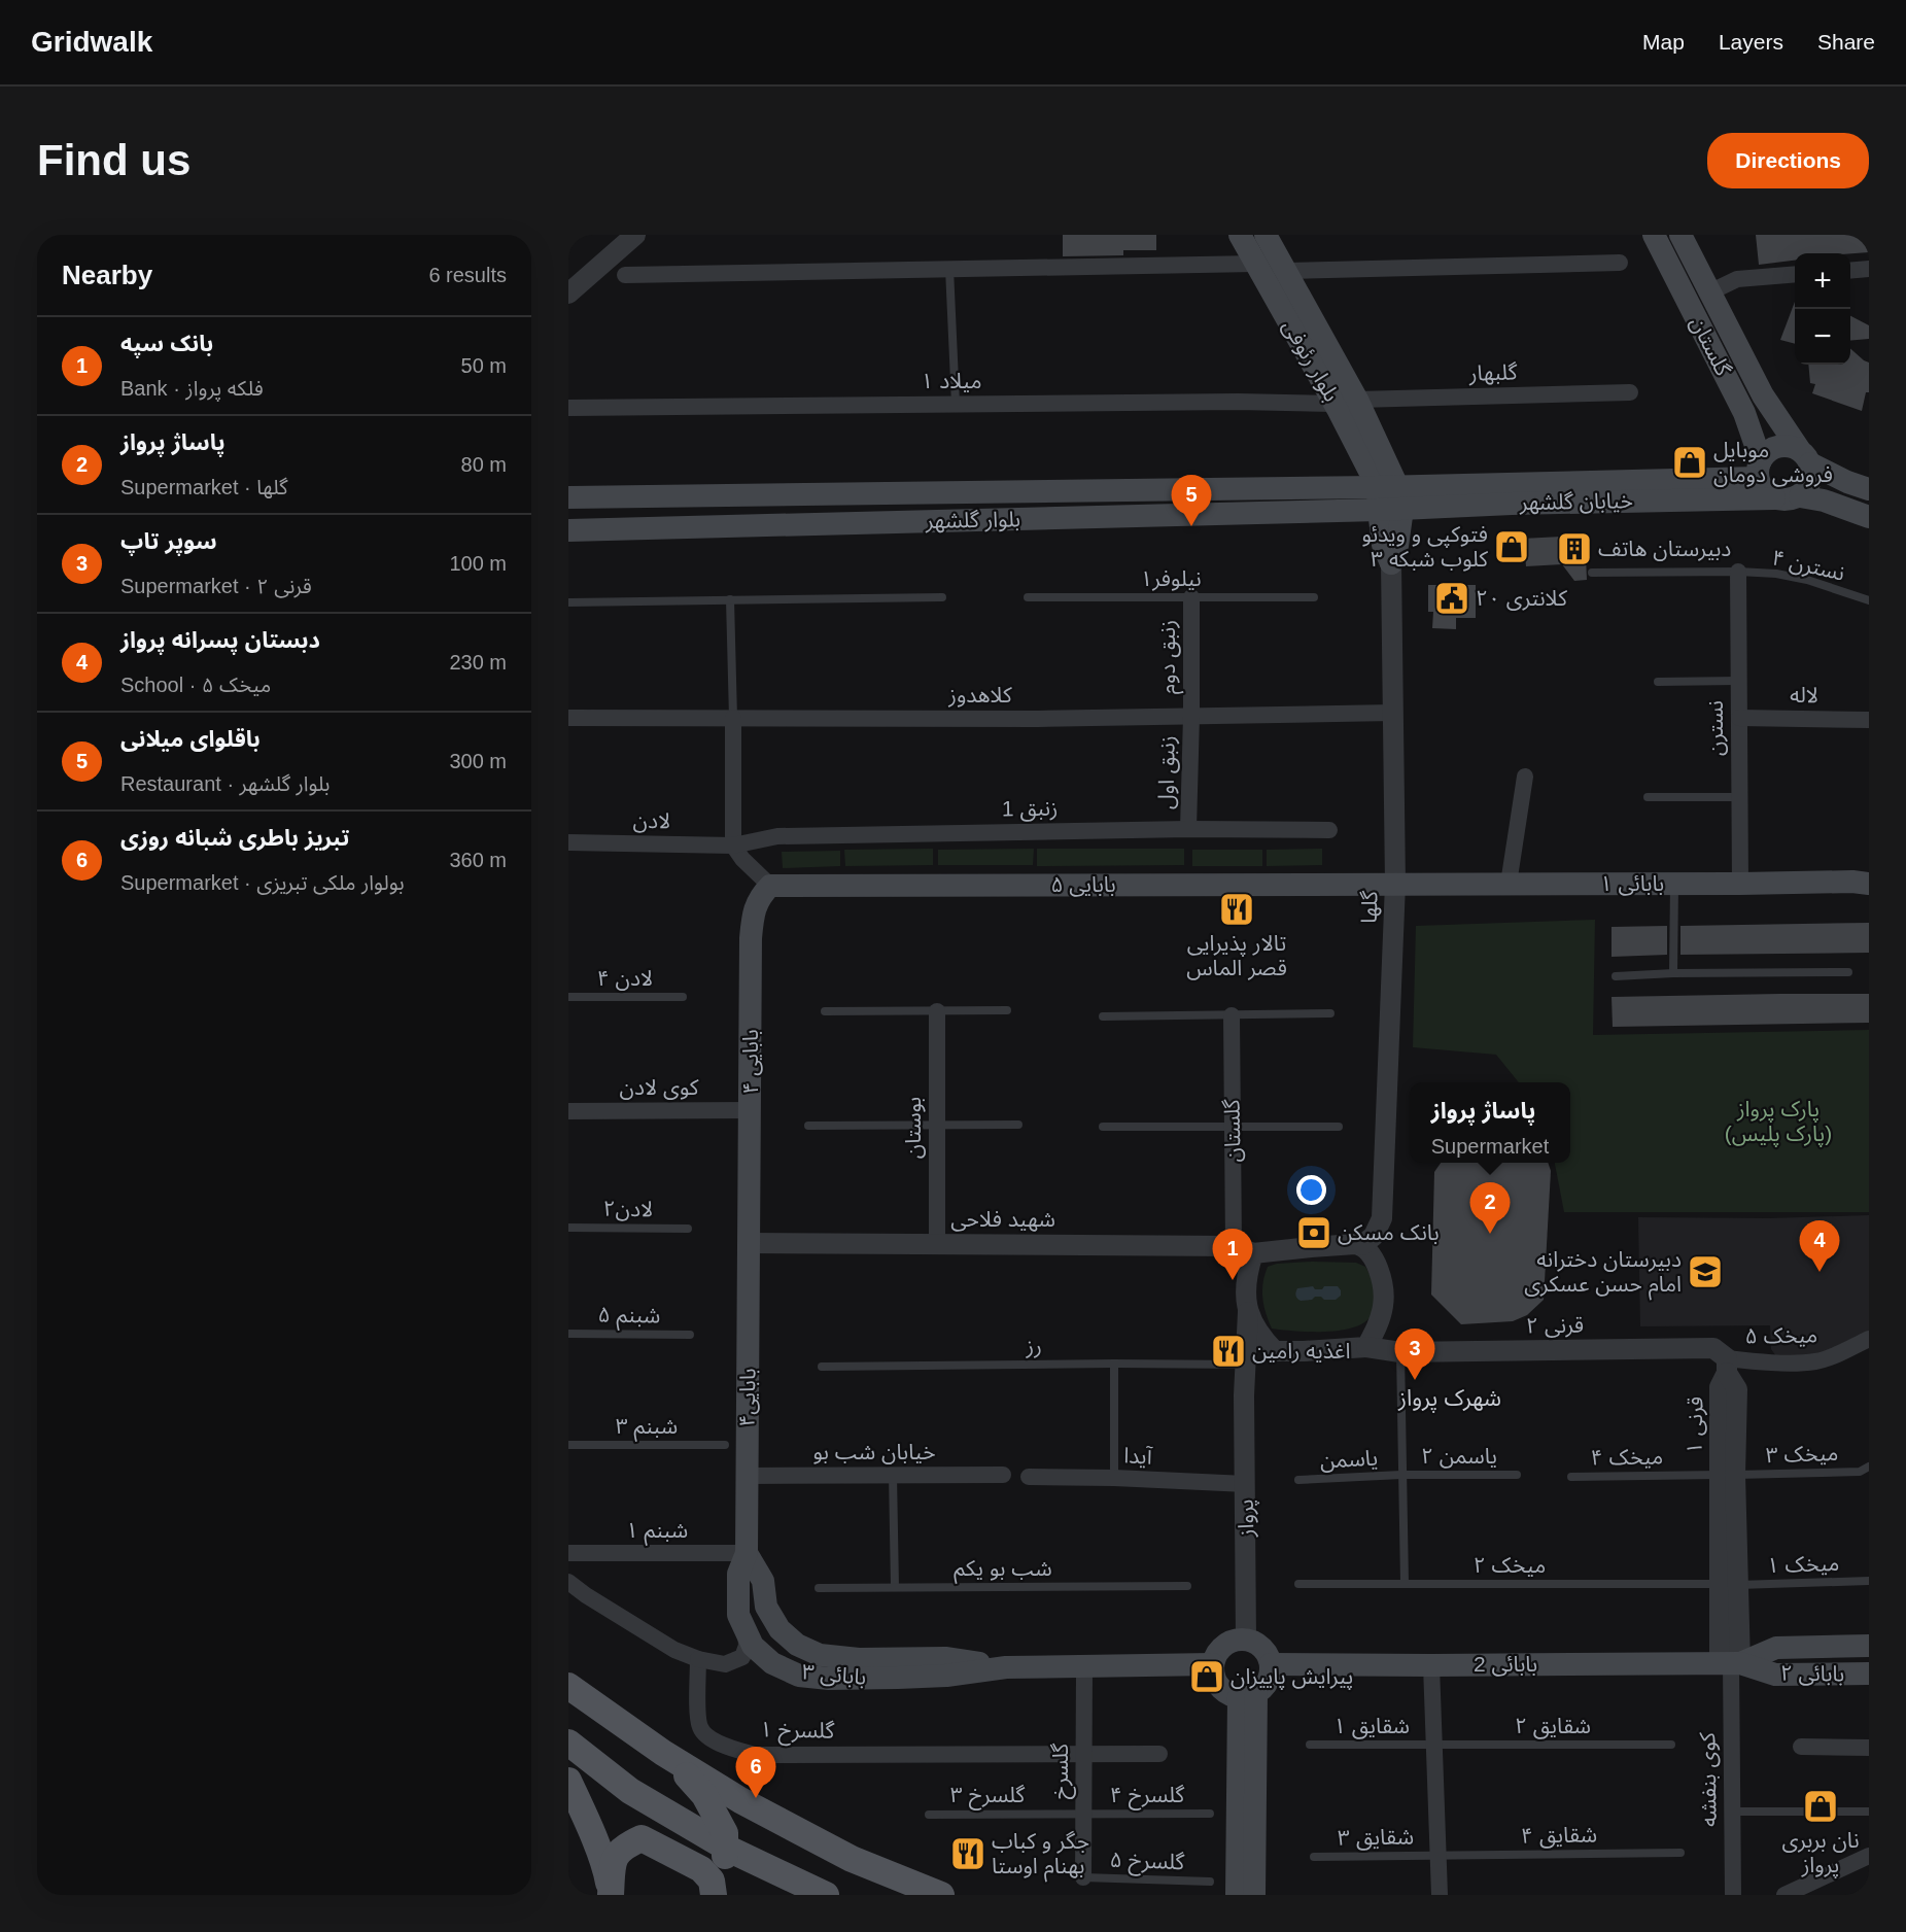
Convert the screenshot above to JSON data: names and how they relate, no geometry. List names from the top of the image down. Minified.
{"streets":{"main road":["گلستان","بلوار رئوفی","خیابان گلشهر","بلوار گلشهر","بابائی ۱","۵ بابایی","بابایی ۴","بابایی۴","بابائی 2","بابائی ۲","بابائی ۳"],"street":["گلبهار","میلاد ۱","زنبق دوم","کلاهدوز","لاله","نسترن","زنبق اول","زنبق 1","لادن","گلها","کوی لادن","بوستان","شهید فلاحی","قرنی ۲","میخک ۵","قرنی ۱","خیابان شب بو","آیدا","پرواز","شبنم ۱","گلسرخ ۱","گلسرخ","کوی بنفشه"],"lane":["نسترن ۴","نیلوفر۱","لادن ۴","لادن۲","شبنم ۵","رز","شبنم ۳","میخک ۳","یاسمن ۲","میخک ۴","یاسمن","میخک ۱","میخک ۲","شب بو یکم","شقایق ۱","شقایق ۲","گلسرخ ۳","گلسرخ ۴","شقایق ۴","شقایق ۳","گلسرخ ۵"]},"crossings":[["گلستان","خیابان گلشهر"],["گلستان","شهید فلاحی"],["بلوار رئوفی","گلبهار"],["بلوار رئوفی","میلاد ۱"],["بلوار رئوفی","خیابان گلشهر"],["بلوار رئوفی","بلوار گلشهر"],["گلبهار","میلاد ۱"],["خیابان گلشهر","بلوار گلشهر"],["نسترن ۴","نسترن"],["نیلوفر۱","زنبق دوم"],["زنبق دوم","کلاهدوز"],["زنبق دوم","زنبق اول"],["کلاهدوز","زنبق اول"],["کلاهدوز","گلها"],["لاله","نسترن"],["نسترن","بابائی ۱"],["زنبق اول","زنبق 1"],["زنبق 1","لادن"],["بابائی ۱","۵ بابایی"],["بابائی ۱","گلها"],["۵ بابایی","گلها"],["۵ بابایی","بابایی ۴"],["گلها","شهید فلاحی"],["گلها","قرنی ۲"],["گلها","پرواز"],["بابایی ۴","کوی لادن"],["بابایی ۴","شهید فلاحی"],["بابایی ۴","بابایی۴"],["بوستان","شهید فلاحی"],["شهید فلاحی","قرنی ۲"],["شهید فلاحی","بابایی۴"],["شهید فلاحی","پرواز"],["قرنی ۲","میخک ۵"],["قرنی ۲","قرنی ۱"],["قرنی ۲","پرواز"],["میخک ۵","قرنی ۱"],["رز","پرواز"],["بابایی۴","خیابان شب بو"],["بابایی۴","شبنم ۱"],["بابایی۴","بابائی ۳"],["قرنی ۱","میخک ۳"],["قرنی ۱","میخک ۴"],["قرنی ۱","میخک ۱"],["قرنی ۱","میخک ۲"],["قرنی ۱","بابائی 2"],["قرنی ۱","بابائی ۲"],["قرنی ۱","کوی بنفشه"],["میخک ۳","میخک ۴"],["آیدا","پرواز"],["یاسمن ۲","یاسمن"],["پرواز","بابائی 2"],["پرواز","بابائی ۳"],["شبنم ۱","بابائی ۳"],["میخک ۱","میخک ۲"],["بابائی 2","بابائی ۲"],["بابائی 2","بابائی ۳"],["بابائی 2","کوی بنفشه"],["بابائی ۲","کوی بنفشه"],["بابائی ۳","گلسرخ"],["شقایق ۱","شقایق ۲"],["گلسرخ ۱","گلسرخ"],["گلسرخ","گلسرخ ۳"],["گلسرخ","گلسرخ ۴"],["گلسرخ","گلسرخ ۵"],["گلسرخ ۳","گلسرخ ۴"],["شقایق ۴","شقایق ۳"]],"districts":["شهرک پرواز"],"parks":["پارک پرواز (پارک پلیس)"],"places":{"shop":["موبایل فروشی دومان","فتوکپی و ویدئو کلوب شبکه ۳","پیرایش پاییزان","نان بربری پرواز"],"building":["دبیرستان هاتف"],"public building":["کلانتری ۲۰"],"restaurant":["تالار پذیرایی قصر الماس","اغذیه رامین","جگر و کباب بهنام اوستا"],"bank":["بانک مسکن"],"school or university":["دبیرستان دخترانه امام حسن عسکری"]},"page":{"header":"Gridwalk","nav":["Map","Layers","Share"],"buttons":"Directions","title":"Find us","heading":["Nearby","6 results"],"map_buttons":["+","−"],"list":[{"mark":"1","name":"بانک سپه","note":"Bank · فلکه پرواز","value":"50 m"},{"mark":"2","name":"پاساژ پرواز","note":"Supermarket · گلها","value":"80 m"},{"mark":"3","name":"سوپر تاپ","note":"Supermarket · قرنی ۲","value":"100 m"},{"mark":"4","name":"دبستان پسرانه پرواز","note":"School · میخک ۵","value":"230 m"},{"mark":"5","name":"باقلوای میلانی","note":"Restaurant · بلوار گلشهر","value":"300 m"},{"mark":"6","name":"تبریز باطری شبانه روزی","note":"Supermarket · بولوار ملکی تبریزی","value":"360 m"}],"pins":["5","2","4","1","3","6"],"popup":["پاساژ پرواز","Supermarket"]}}
